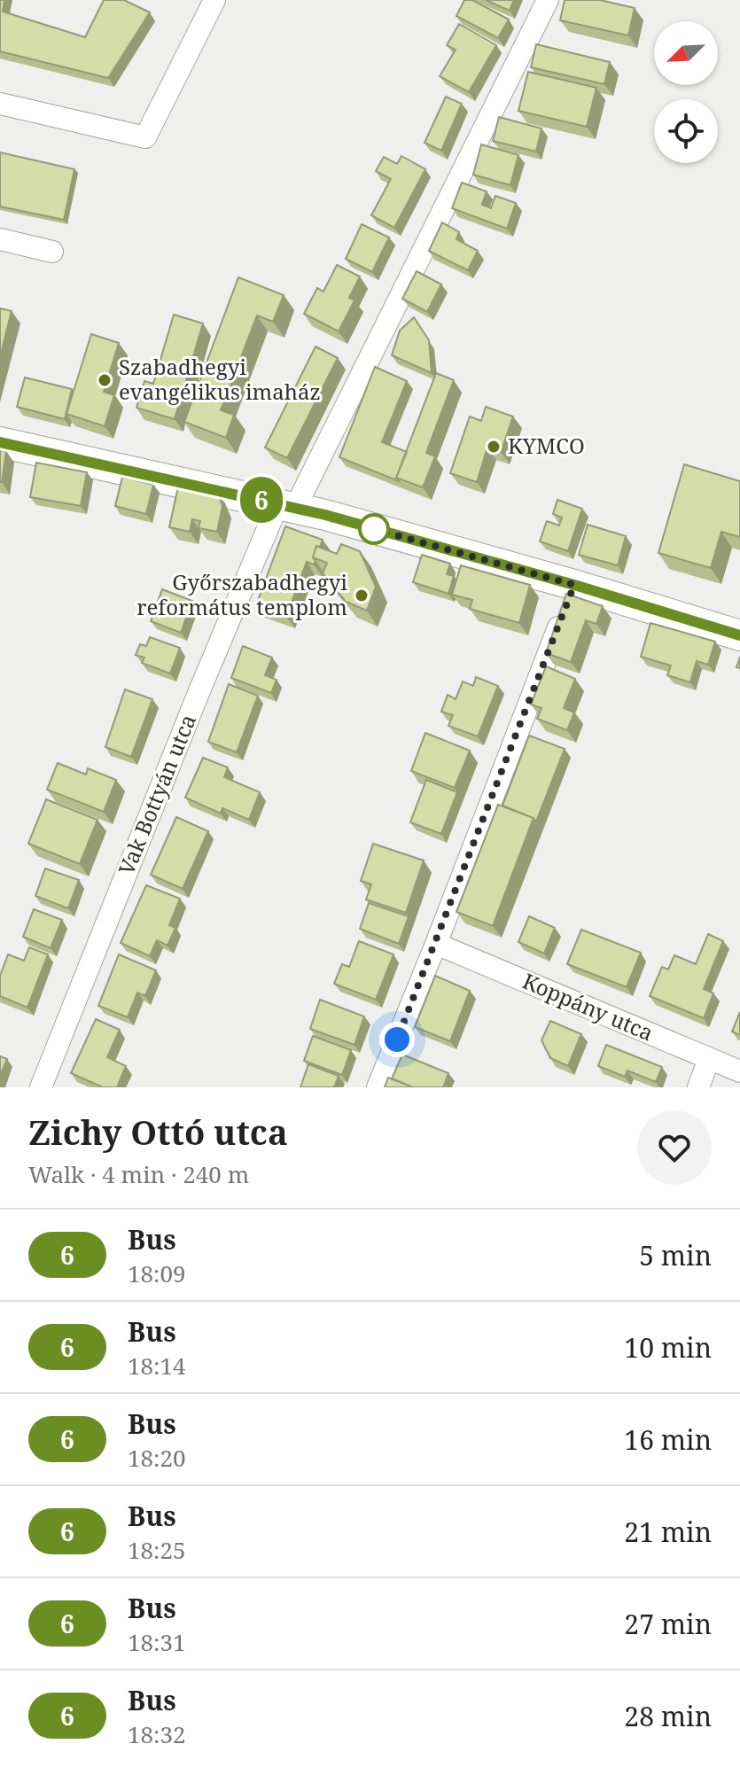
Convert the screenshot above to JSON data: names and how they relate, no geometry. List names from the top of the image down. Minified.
{"streets":{"street":["Vak Bottyán utca","Koppány utca"]},"places":["Szabadhegyi evangélikus imaház","KYMCO","Győrszabadhegyi református templom"],"lines":["bus line 6"],"north":"bottom left","page":{"on_map":"6","heading":["Zichy Ottó utca","Walk · 4 min · 240 m"],"list":[{"mark":"6","name":"Bus","note":"18:09","value":"5 min"},{"mark":"6","name":"Bus","note":"18:14","value":"10 min"},{"mark":"6","name":"Bus","note":"18:20","value":"16 min"},{"mark":"6","name":"Bus","note":"18:25","value":"21 min"},{"mark":"6","name":"Bus","note":"18:31","value":"27 min"},{"mark":"6","name":"Bus","note":"18:32","value":"28 min"}]}}
